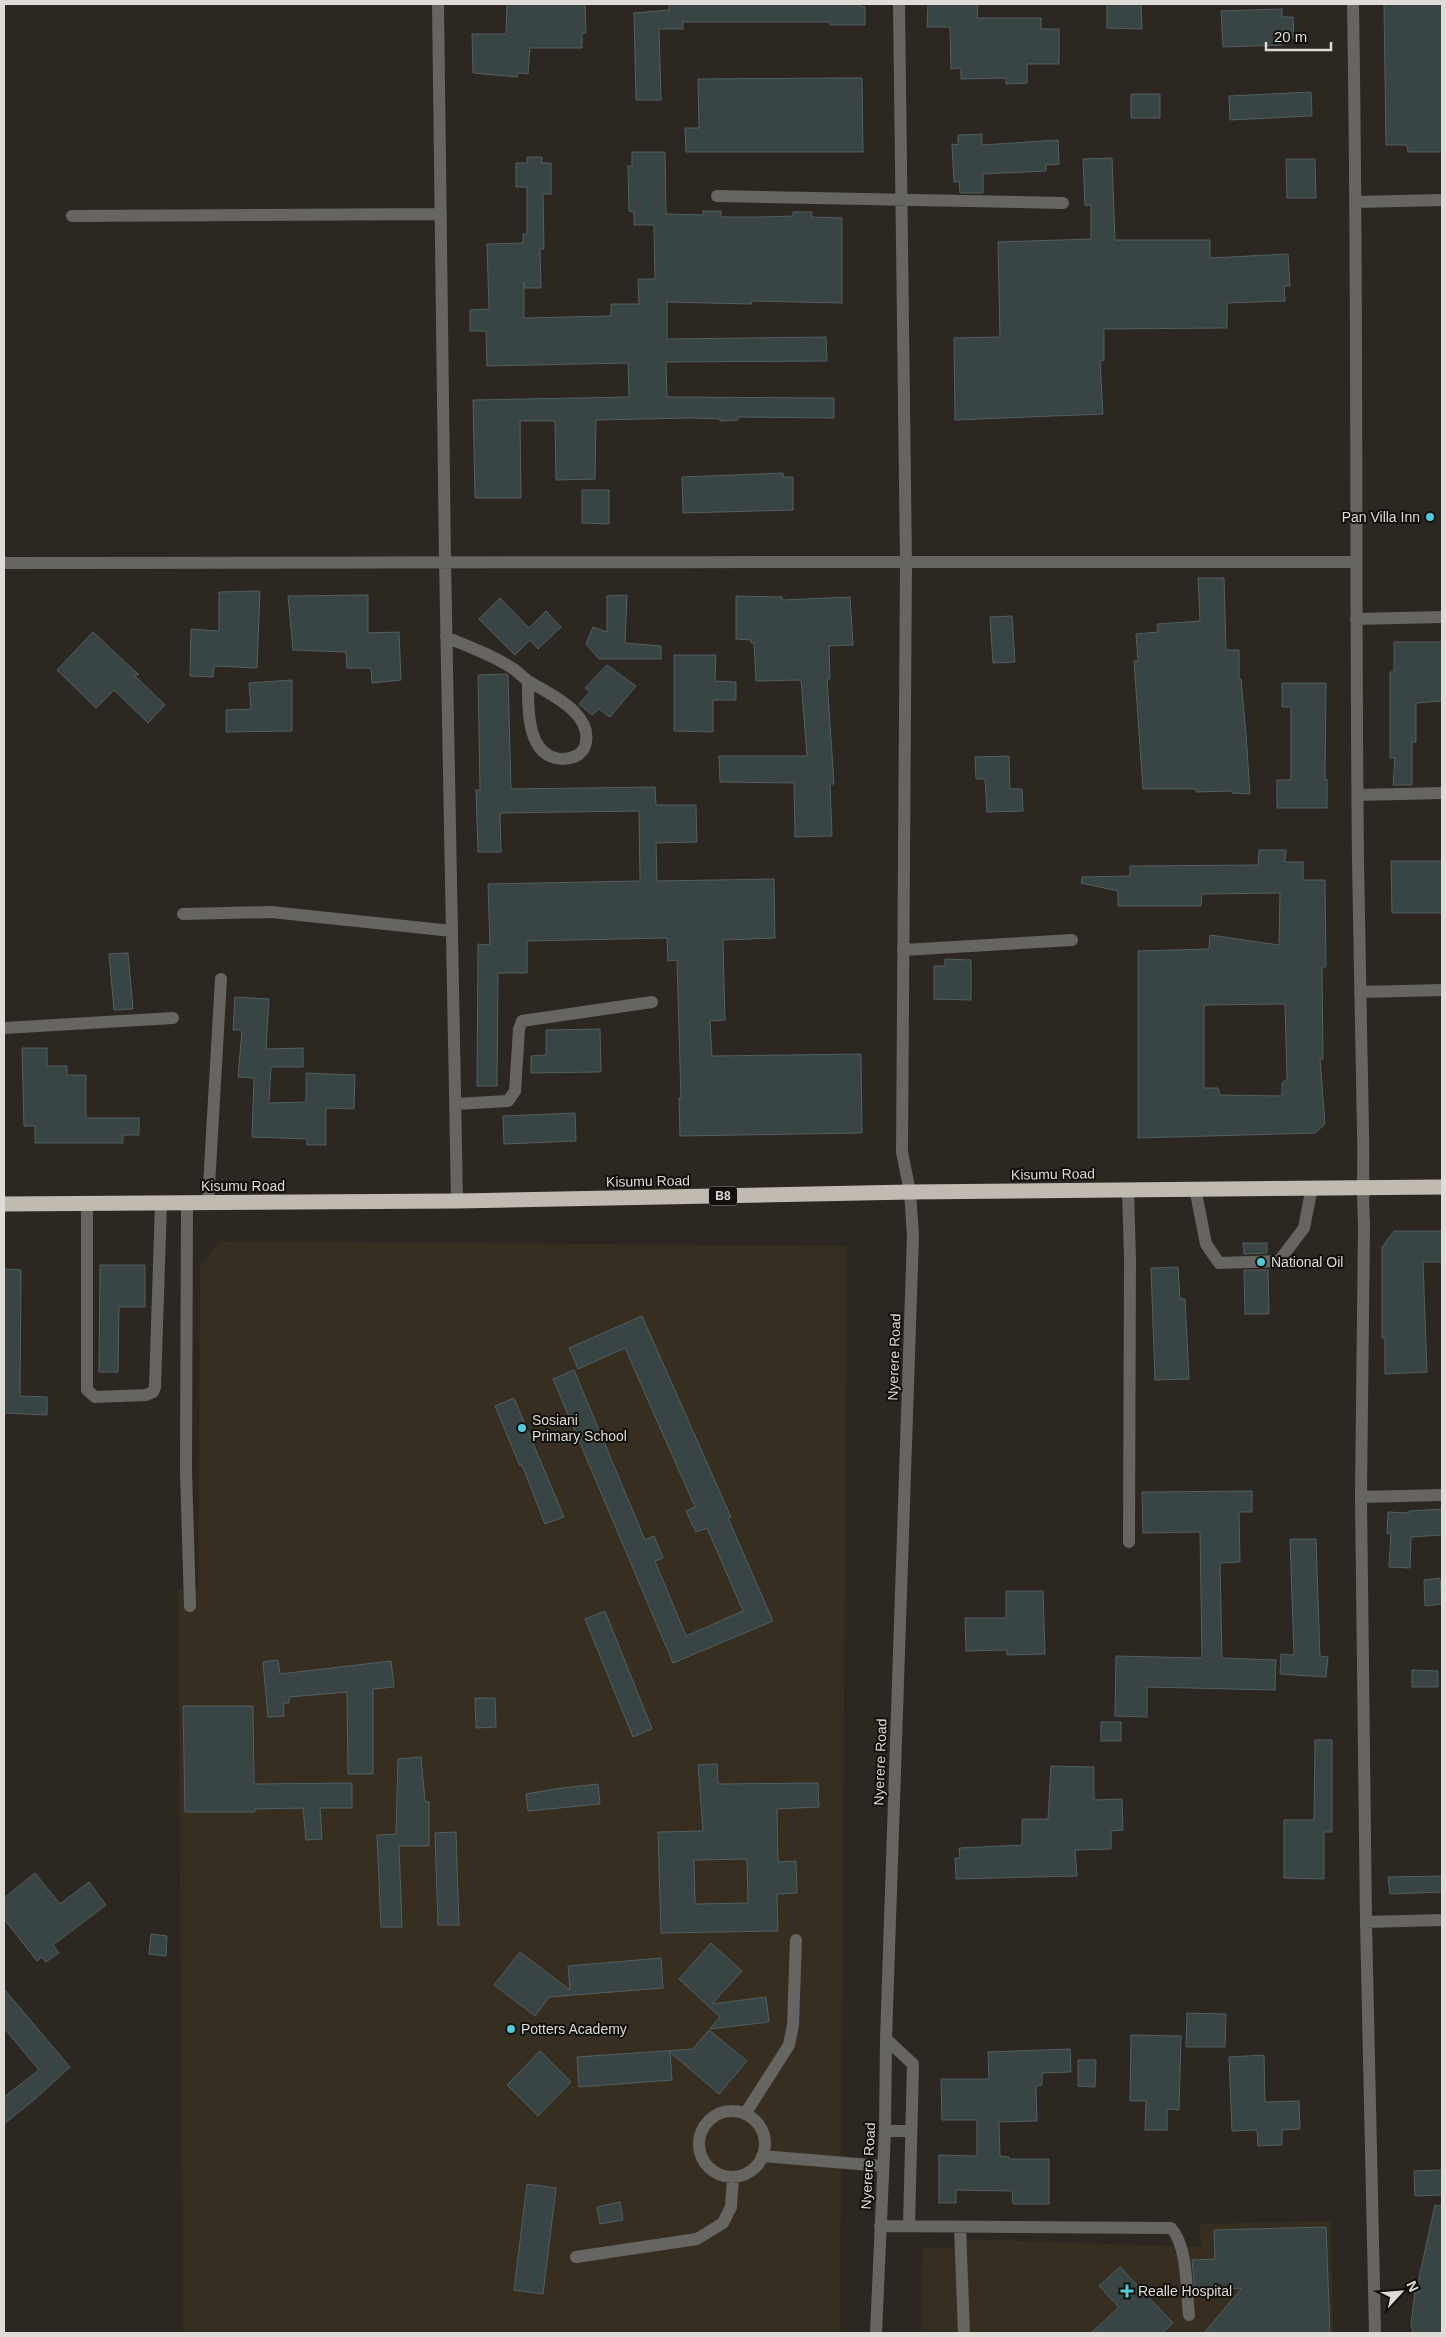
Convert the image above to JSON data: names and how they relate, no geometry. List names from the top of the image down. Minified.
{"streets":{"highway":["Kisumu Road","B8"],"street":["Nyerere Road"]},"crossings":[["Kisumu Road","Nyerere Road"]],"places":{"other":["Pan Villa Inn","National Oil","Sosiani Primary School","Potters Academy"],"health":["Realle Hospital"]},"scale_bar":"20 m","north":"top right"}
